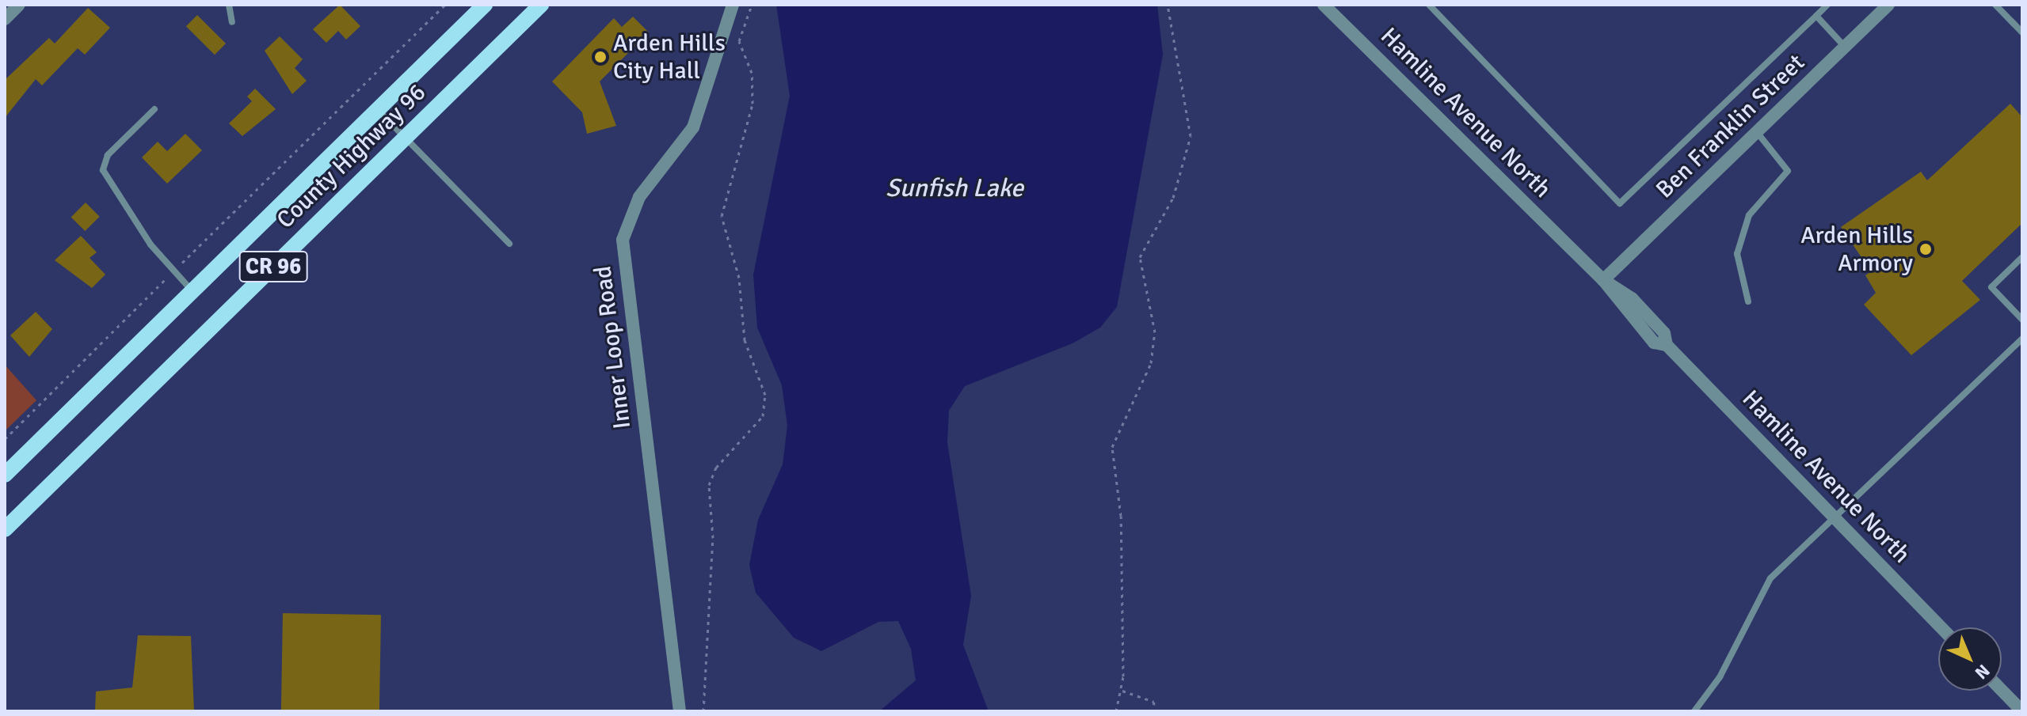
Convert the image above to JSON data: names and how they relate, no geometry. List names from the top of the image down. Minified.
{"streets":{"main road":["County Highway 96","CR 96"],"street":["Hamline Avenue North","Ben Franklin Street","Inner Loop Road"]},"crossings":[["Hamline Avenue North","Ben Franklin Street"]],"water":["Sunfish Lake"],"places":["Arden Hills City Hall","Arden Hills Armory"],"north":"bottom right"}
